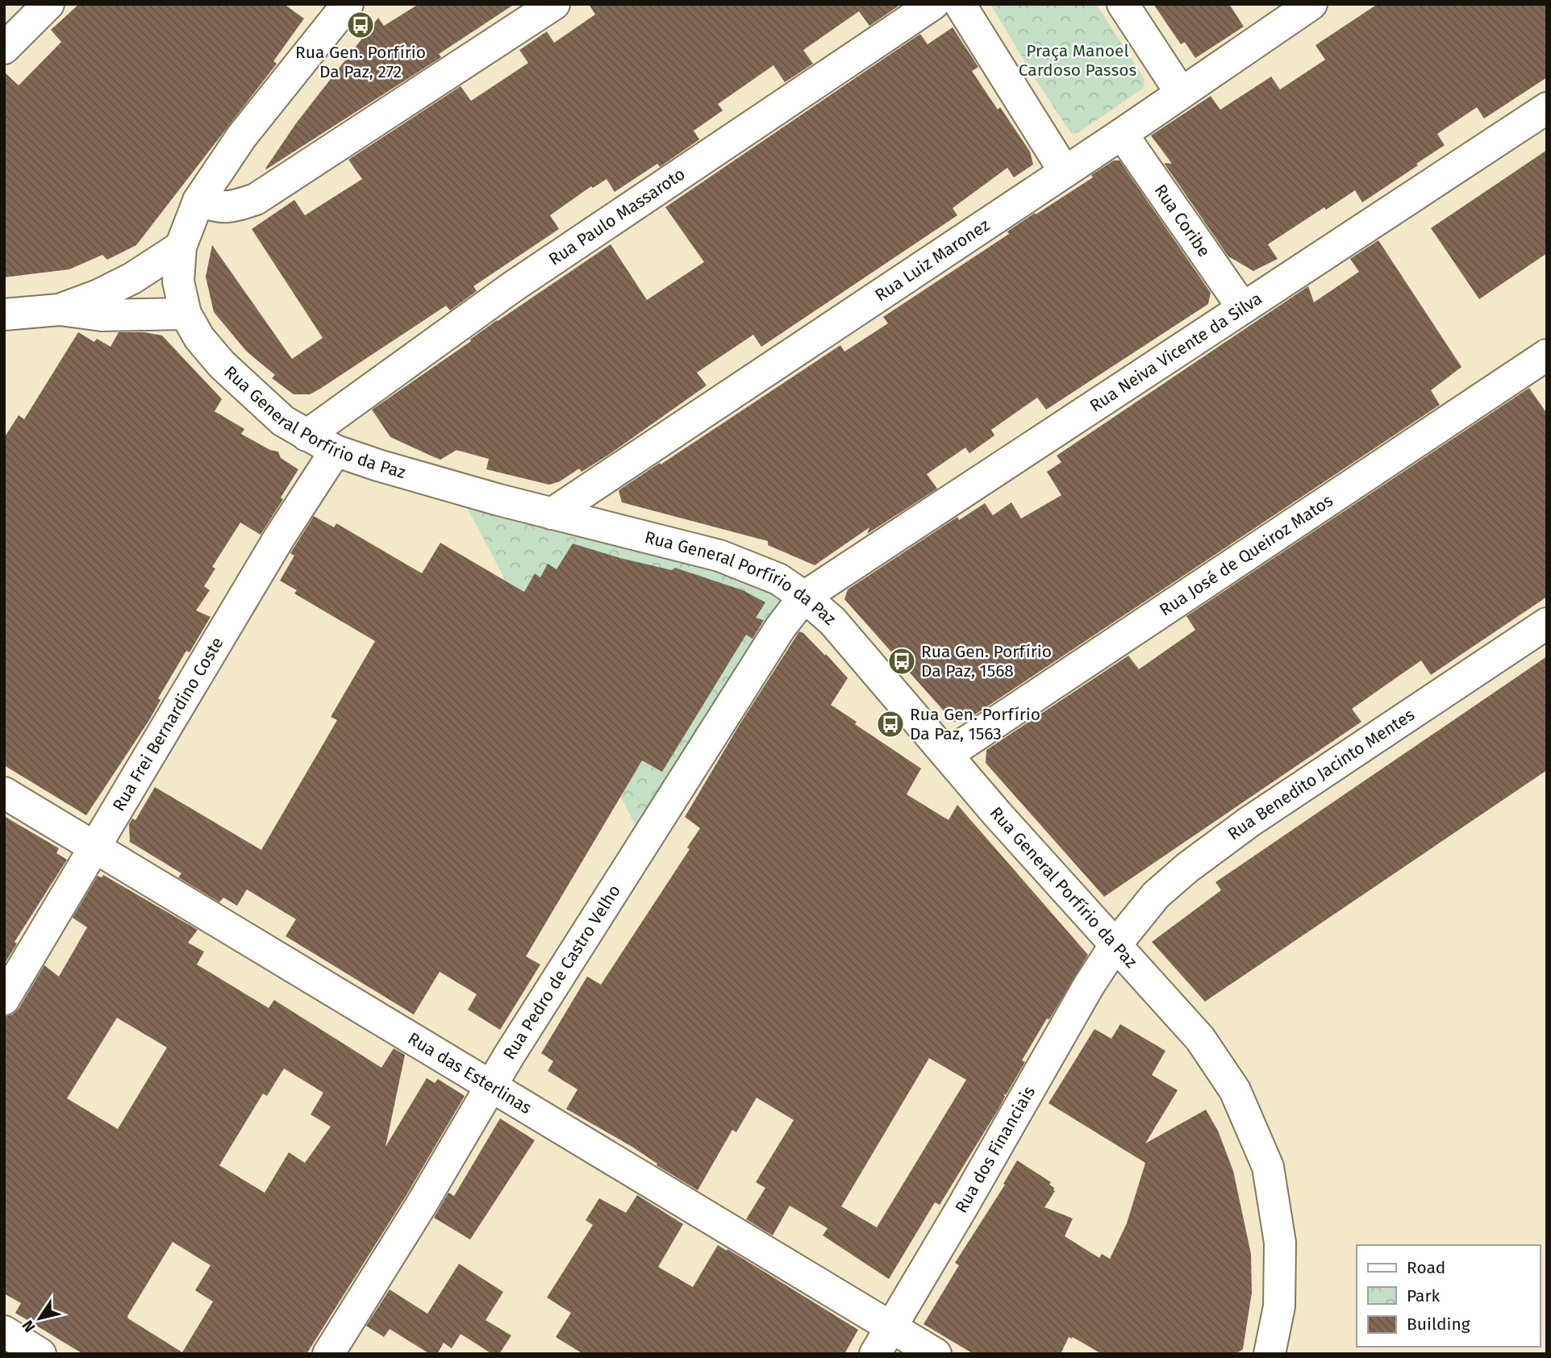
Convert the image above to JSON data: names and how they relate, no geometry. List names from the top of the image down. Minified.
{"streets":{"street":["Rua Paulo Massaroto","Rua Coribe","Rua Luiz Maronez","Rua Neiva Vicente da Silva","Rua General Porfírio da Paz","Rua José de Queiroz Matos","Rua Frei Bernardino Coste","Rua Benedito Jacinto Mentes","Rua Pedro de Castro Velho","Rua das Esterlinas","Rua dos Financiais"]},"crossings":[["Rua Paulo Massaroto","Rua General Porfírio da Paz"],["Rua Coribe","Rua Luiz Maronez"],["Rua Coribe","Rua Neiva Vicente da Silva"],["Rua Luiz Maronez","Rua General Porfírio da Paz"],["Rua Neiva Vicente da Silva","Rua General Porfírio da Paz"],["Rua Neiva Vicente da Silva","Rua Pedro de Castro Velho"],["Rua General Porfírio da Paz","Rua José de Queiroz Matos"],["Rua General Porfírio da Paz","Rua Frei Bernardino Coste"],["Rua General Porfírio da Paz","Rua Benedito Jacinto Mentes"],["Rua General Porfírio da Paz","Rua Pedro de Castro Velho"],["Rua General Porfírio da Paz","Rua dos Financiais"],["Rua Frei Bernardino Coste","Rua das Esterlinas"],["Rua Benedito Jacinto Mentes","Rua dos Financiais"],["Rua Pedro de Castro Velho","Rua das Esterlinas"],["Rua das Esterlinas","Rua dos Financiais"]],"parks":["Praça Manoel Cardoso Passos"],"places":{"bus stop":["Rua Gen. Porfírio Da Paz, 272","Rua Gen. Porfírio Da Paz, 1568","Rua Gen. Porfírio Da Paz, 1563"]},"legend":["Road","Park","Building"],"north":"bottom left"}
